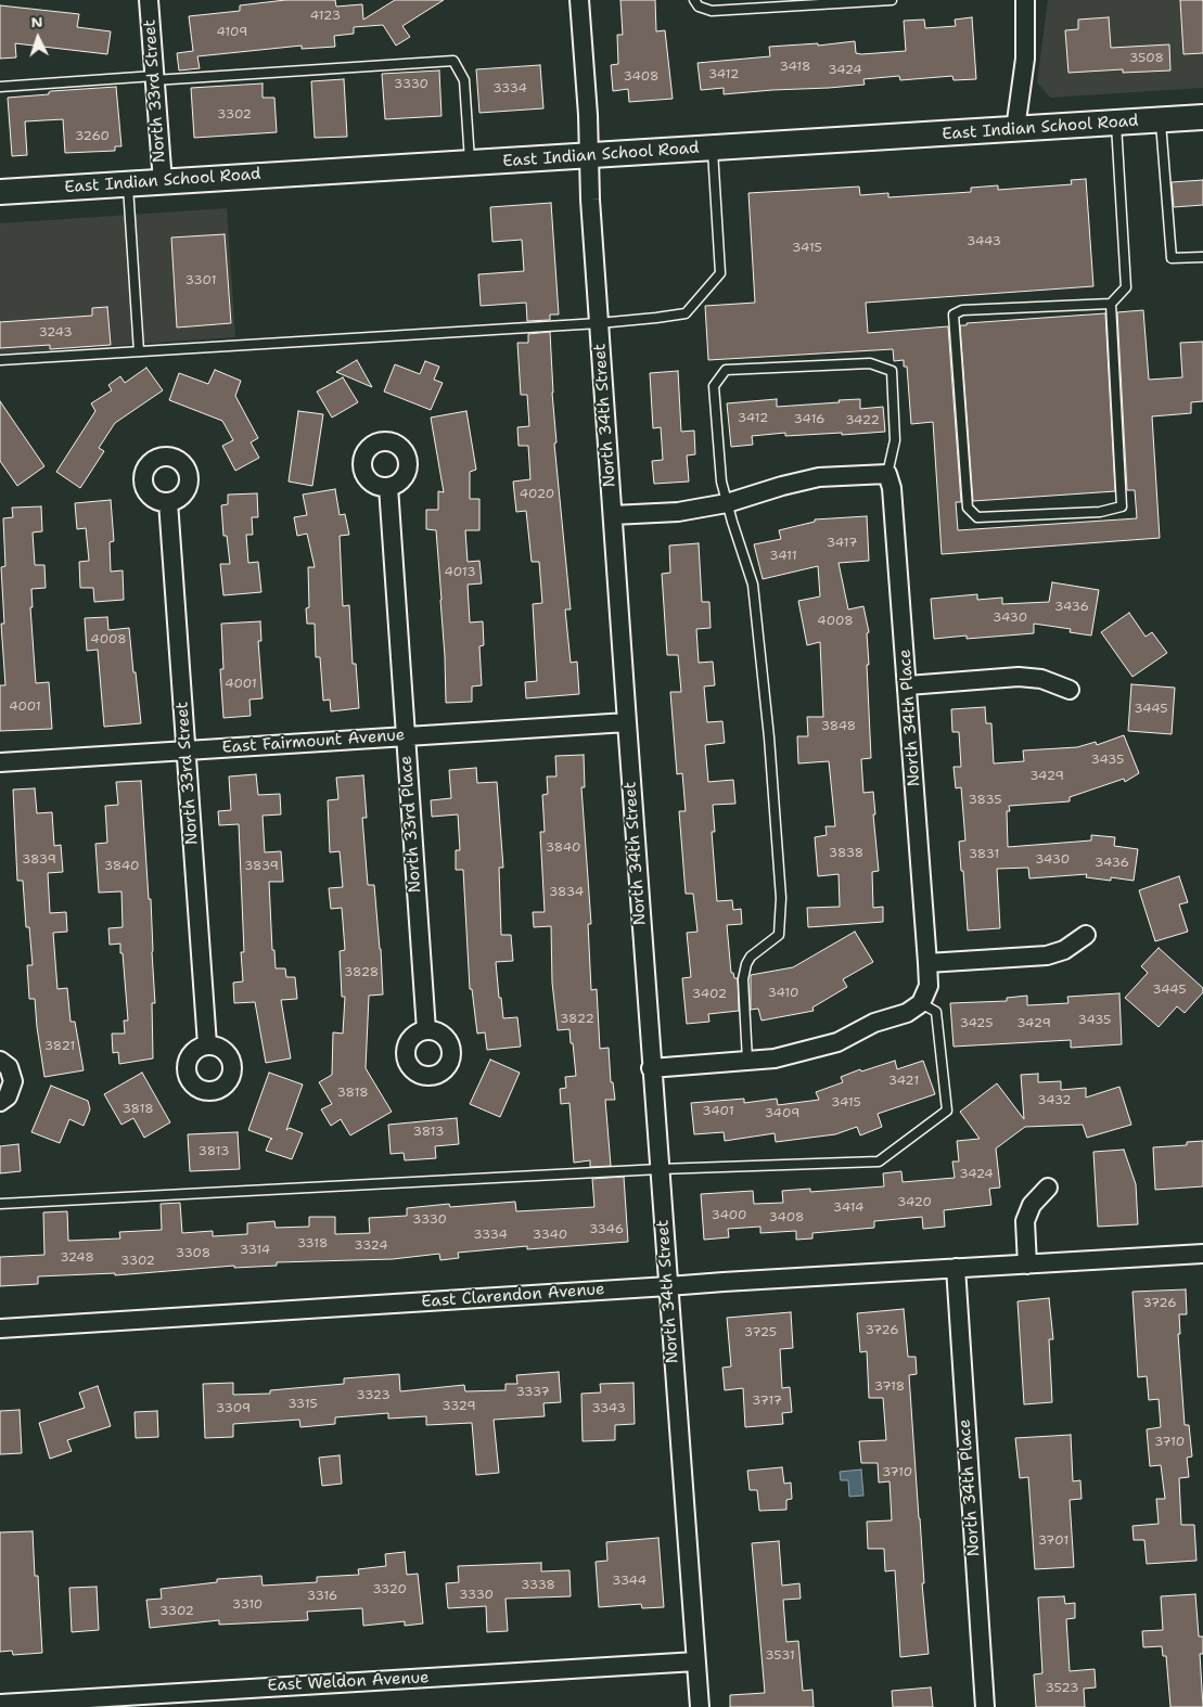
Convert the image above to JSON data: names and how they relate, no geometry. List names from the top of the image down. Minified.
{"streets":{"main road":["East Indian School Road"],"street":["North 33rd Street","North 34th Street","North 34th Place","East Fairmount Avenue","North 33rd Place","East Clarendon Avenue","East Weldon Avenue"]},"crossings":[["North 33rd Street","East Indian School Road"],["North 33rd Street","East Fairmount Avenue"],["East Indian School Road","North 34th Street"],["North 34th Street","East Fairmount Avenue"],["North 34th Street","East Clarendon Avenue"],["North 34th Street","East Weldon Avenue"],["North 34th Place","East Clarendon Avenue"],["East Fairmount Avenue","North 33rd Place"]],"house_numbers":["4123","4109","3508","3418","3424","3412","3408","3330","3334","3302","3260","3443","3415","3301","3243","3412","3416","3422","4020","3417","3411","4013","3436","3430","4008","4008","4001","4001","3445","3848","3435","3429","3835","3840","3838","3831","3839","3430","3436","3840","3839","3834","3828","3445","3410","3402","3822","3435","3425","3429","3821","3421","3818","3432","3415","3818","3401","3409","3813","3813","3424","3420","3414","3400","3408","3330","3346","3334","3340","3318","3324","3314","3308","3248","3302","3726","3726","3725","3718","3337","3323","3717","3315","3329","3309","3343","3710","3710","3701","3344","3338","3320","3330","3316","3310","3302","3531","3523"],"north":"top"}
